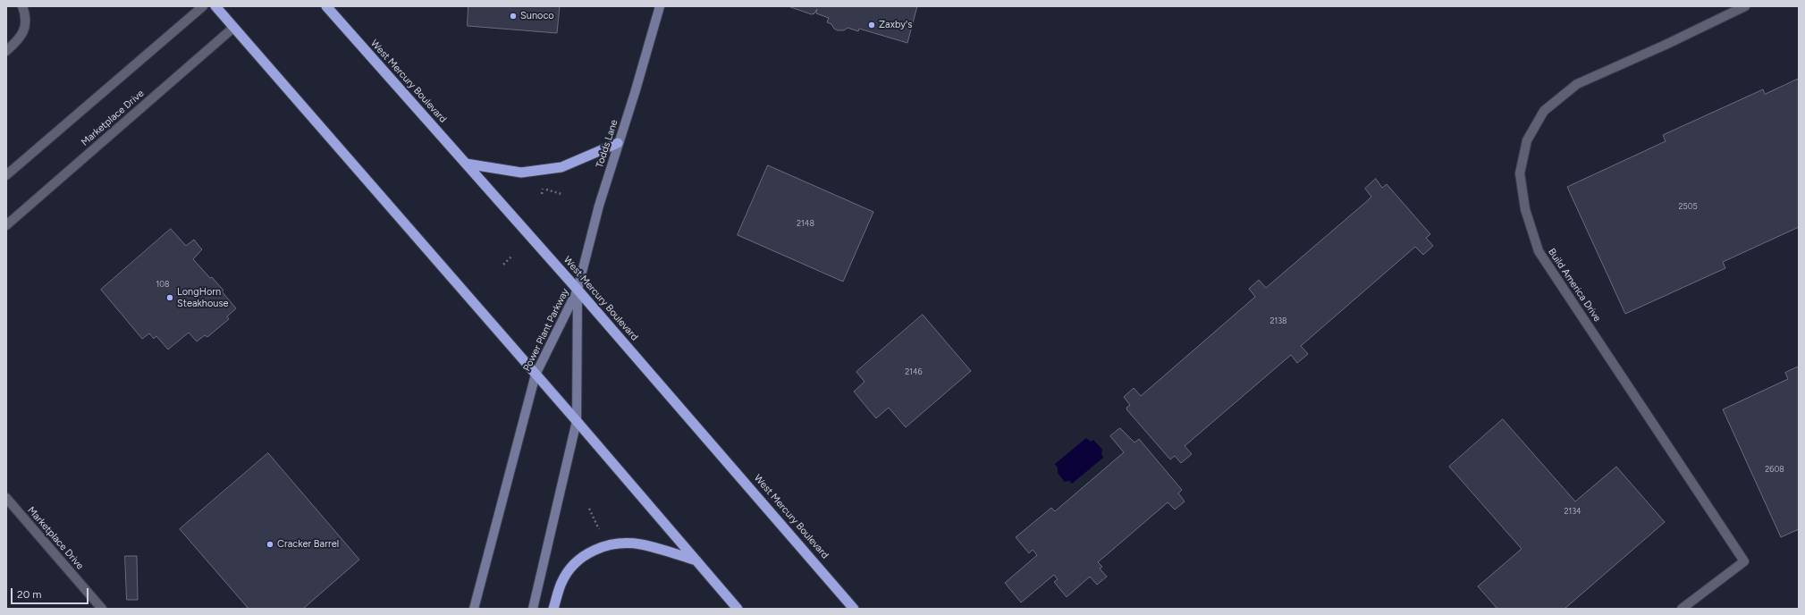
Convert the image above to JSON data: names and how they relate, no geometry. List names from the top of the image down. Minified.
{"streets":{"highway":["West Mercury Boulevard"],"main road":["Todds Lane","Power Plant Parkway"],"lane":["Marketplace Drive","Build America Drive"]},"crossings":[["West Mercury Boulevard","Todds Lane"],["West Mercury Boulevard","Power Plant Parkway"],["Todds Lane","Power Plant Parkway"]],"places":["Sunoco","Zaxby's","LongHorn Steakhouse","Cracker Barrel"],"house_numbers":["2505","2148","108","2138","2146","2608","2134"],"scale_bar":"20 m"}
